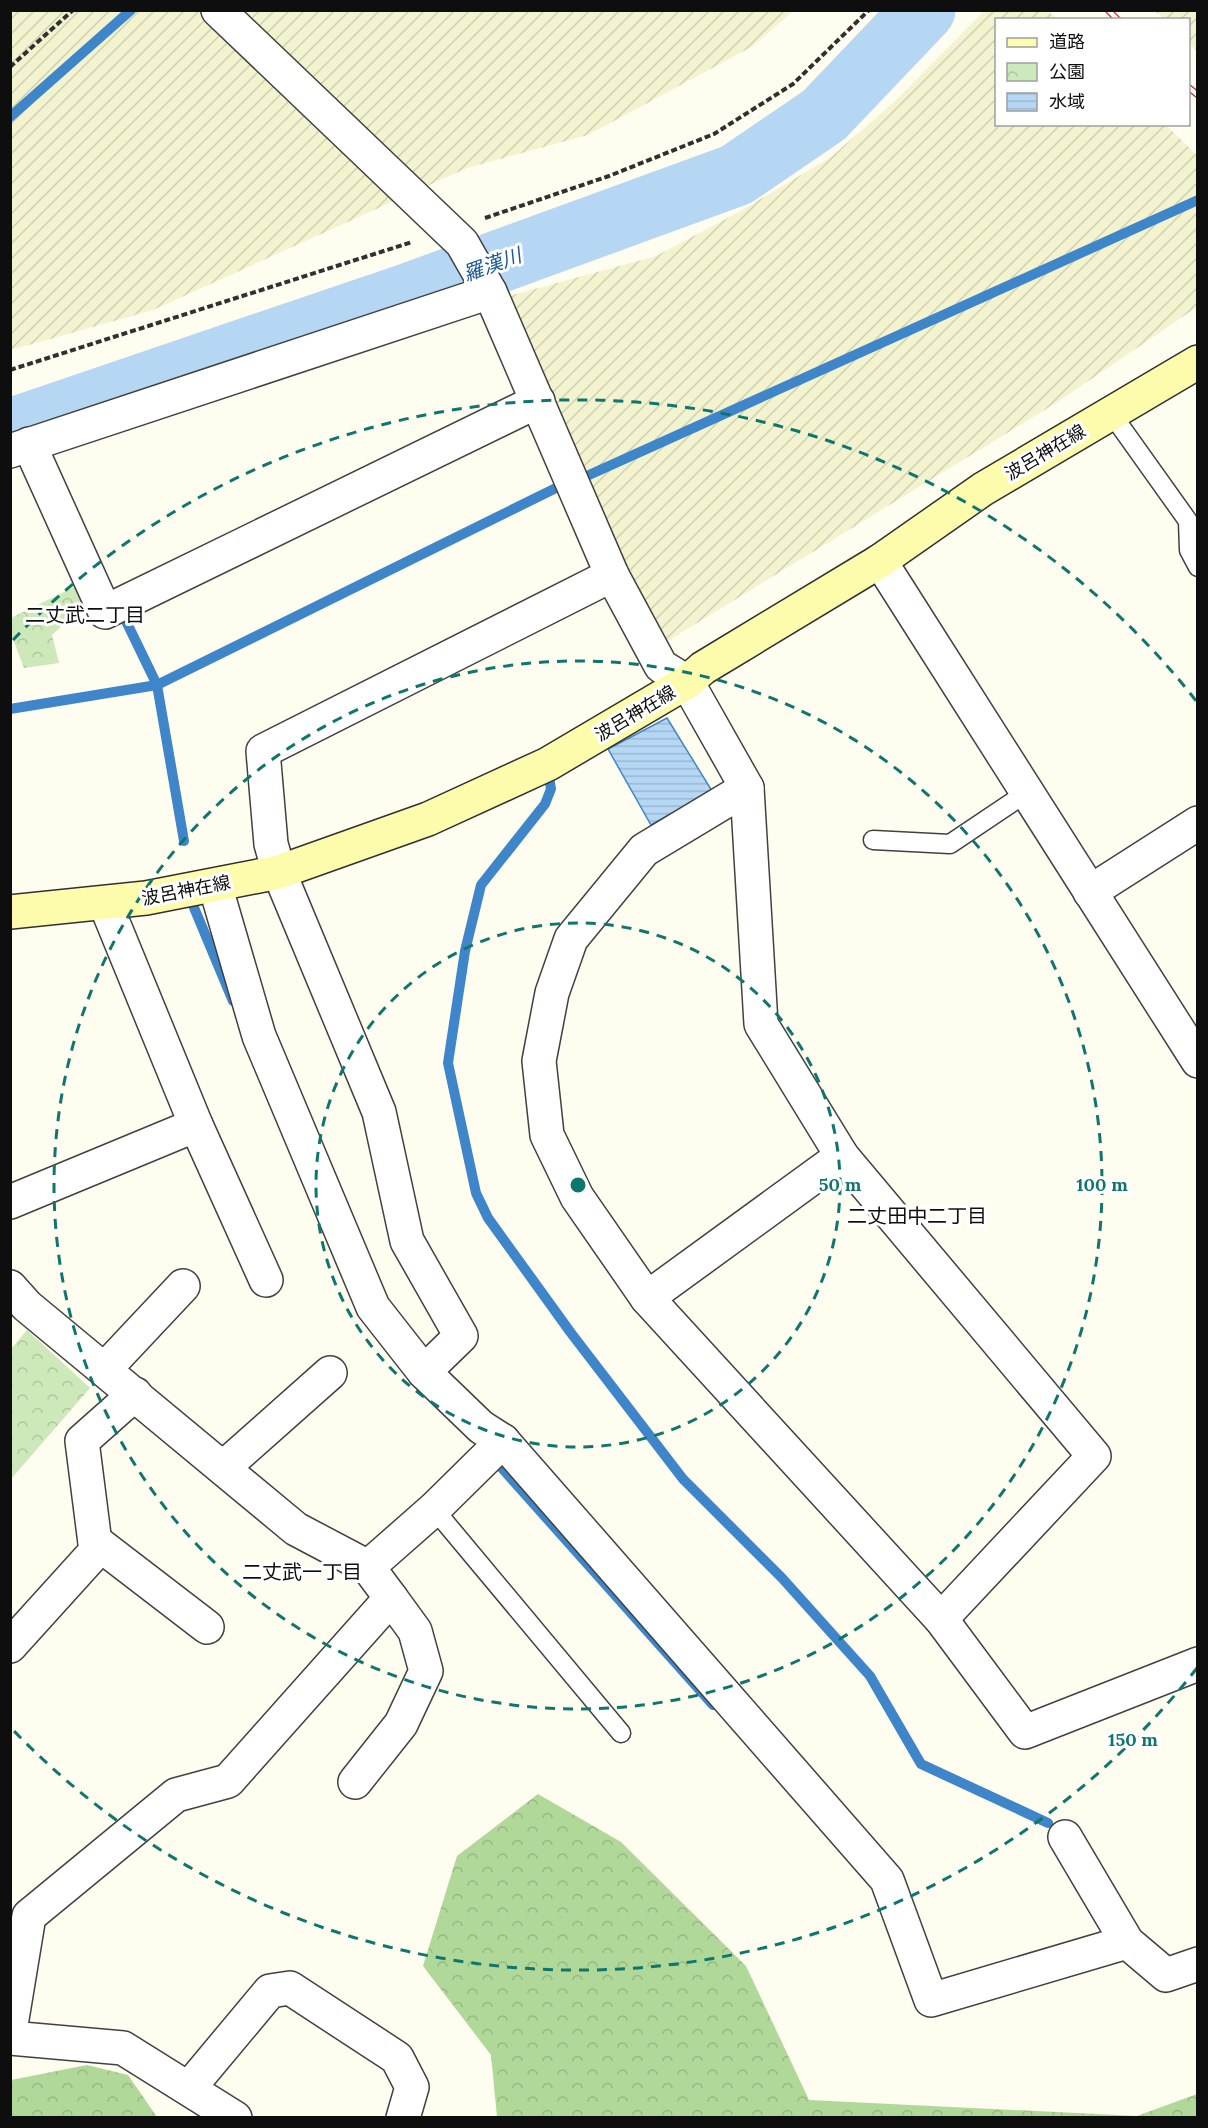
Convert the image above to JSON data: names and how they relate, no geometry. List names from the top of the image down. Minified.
{"streets":{"main road":["波呂神在線"]},"districts":["二丈武二丁目","二丈田中二丁目","二丈武一丁目"],"water":["羅漢川"],"legend":["道路","公園","水域"],"rings":["50 m","100 m","150 m"]}
